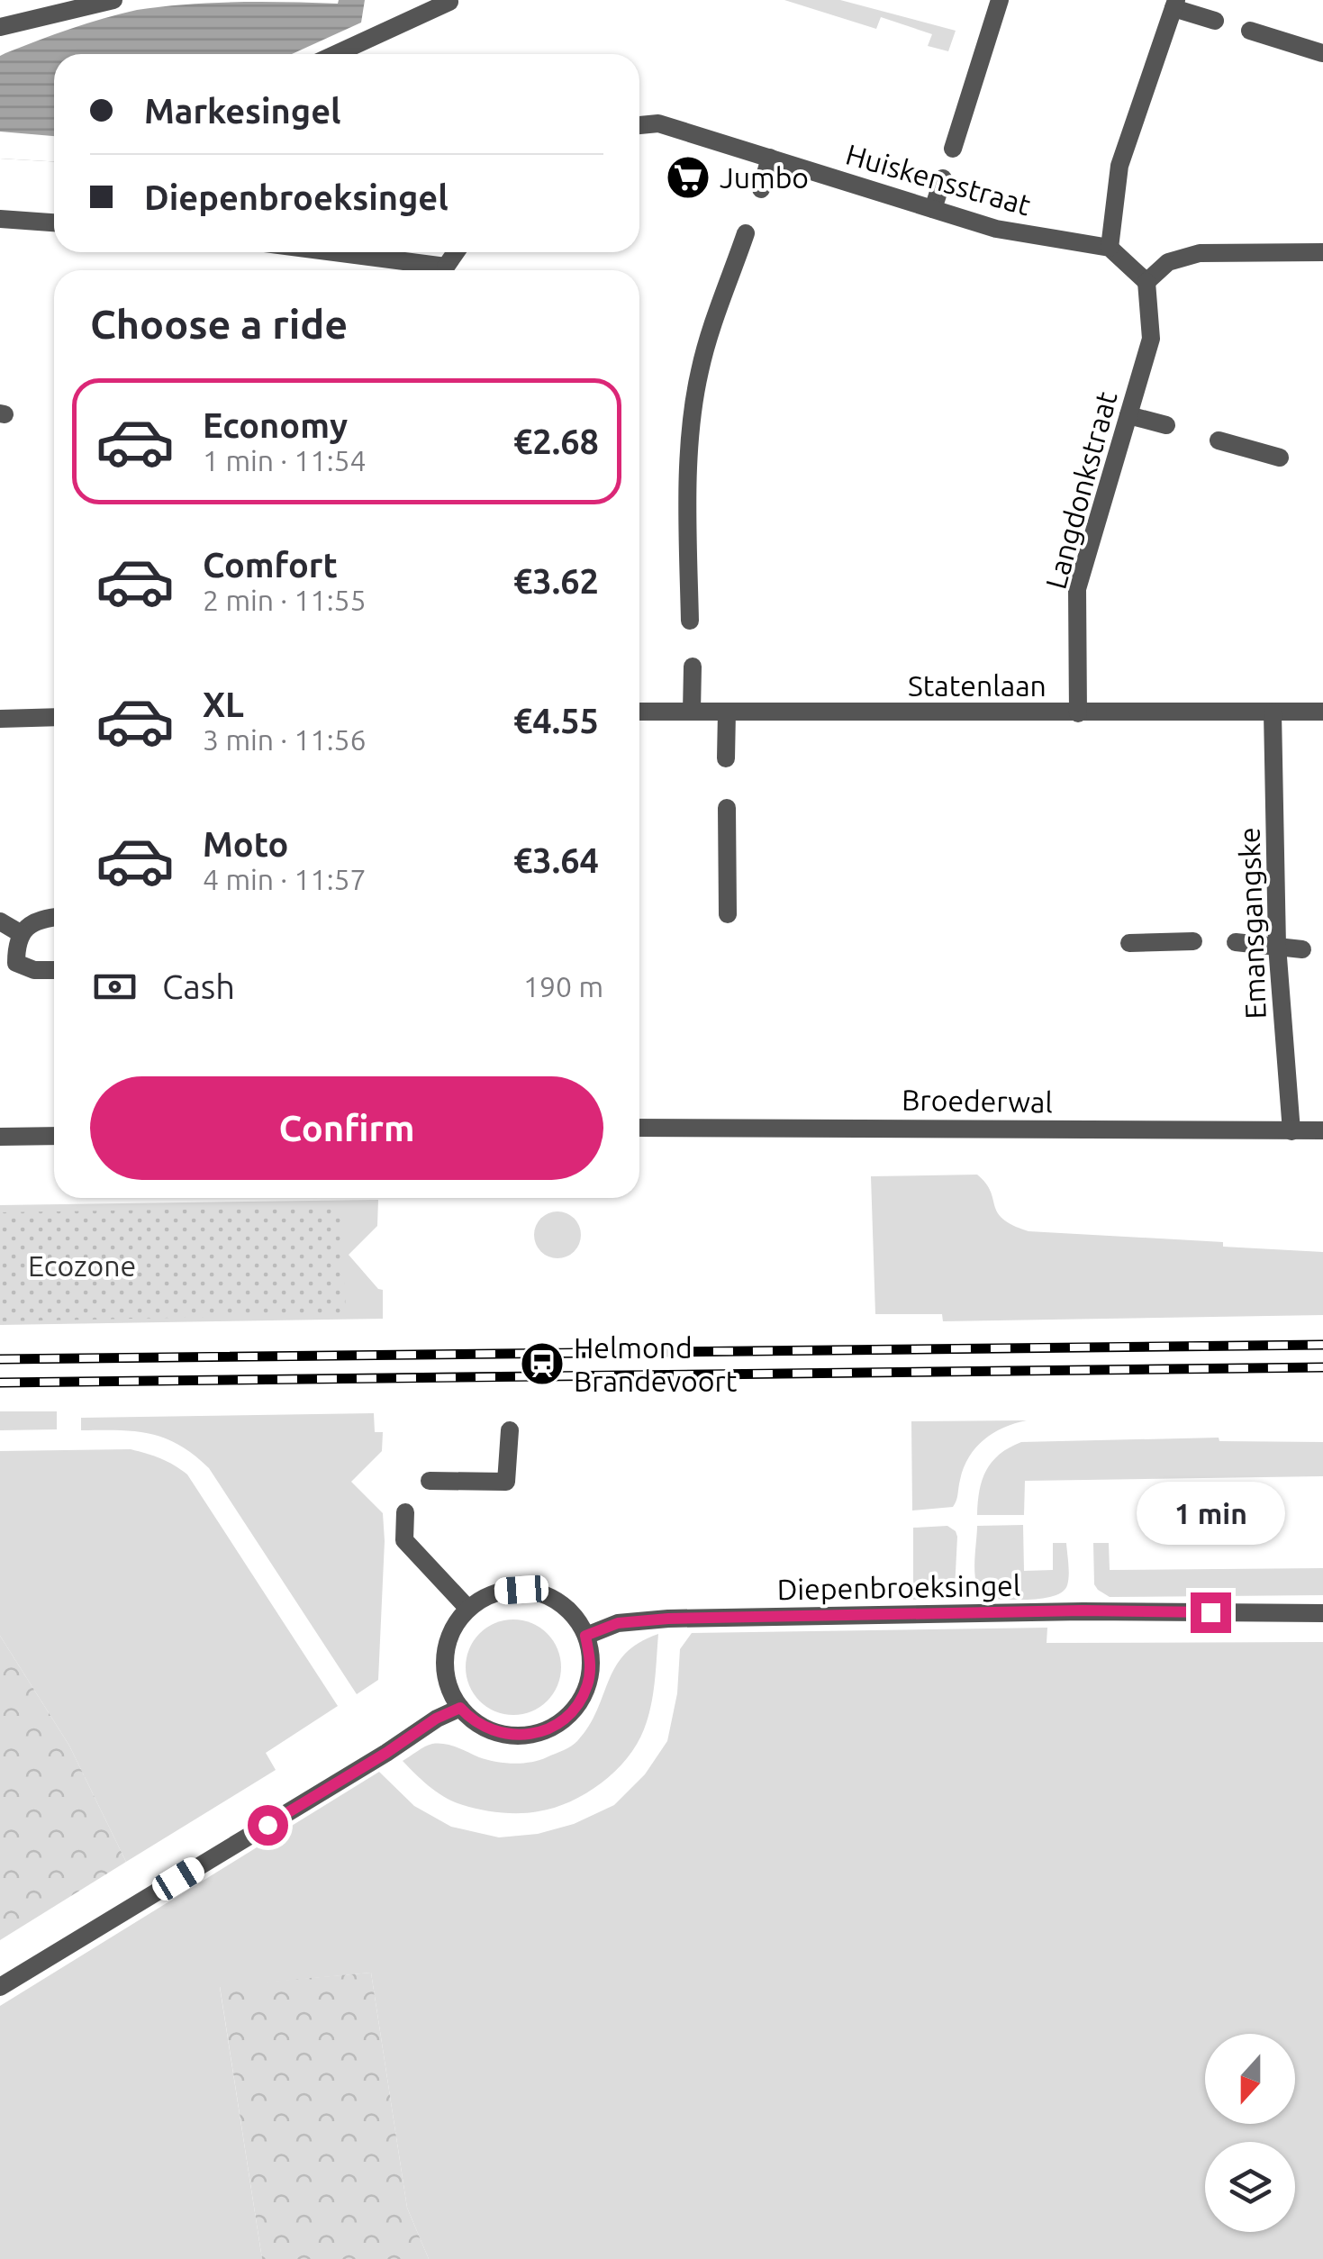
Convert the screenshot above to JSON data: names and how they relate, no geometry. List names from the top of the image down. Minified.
{"streets":{"street":["Huiskensstraat","Langdonkstraat","Statenlaan","Emansgangske","Broederwal","Diepenbroeksingel"]},"crossings":[["Langdonkstraat","Statenlaan"],["Statenlaan","Emansgangske"],["Emansgangske","Broederwal"]],"parks":["Ecozone"],"places":{"supermarket":["Jumbo"],"station":["Helmond Brandevoort"]},"north":"bottom","page":{"banner":["Markesingel","Diepenbroeksingel"],"heading":"Choose a ride","list":[{"name":"Economy","note":"1 min · 11:54","value":"€2.68"},{"name":"Comfort","note":"2 min · 11:55","value":"€3.62"},{"name":"XL","note":"3 min · 11:56","value":"€4.55"},{"name":"Moto","note":"4 min · 11:57","value":"€3.64"}],"pay":["Cash","190 m"],"buttons":"Confirm","bubble":"1 min"}}
